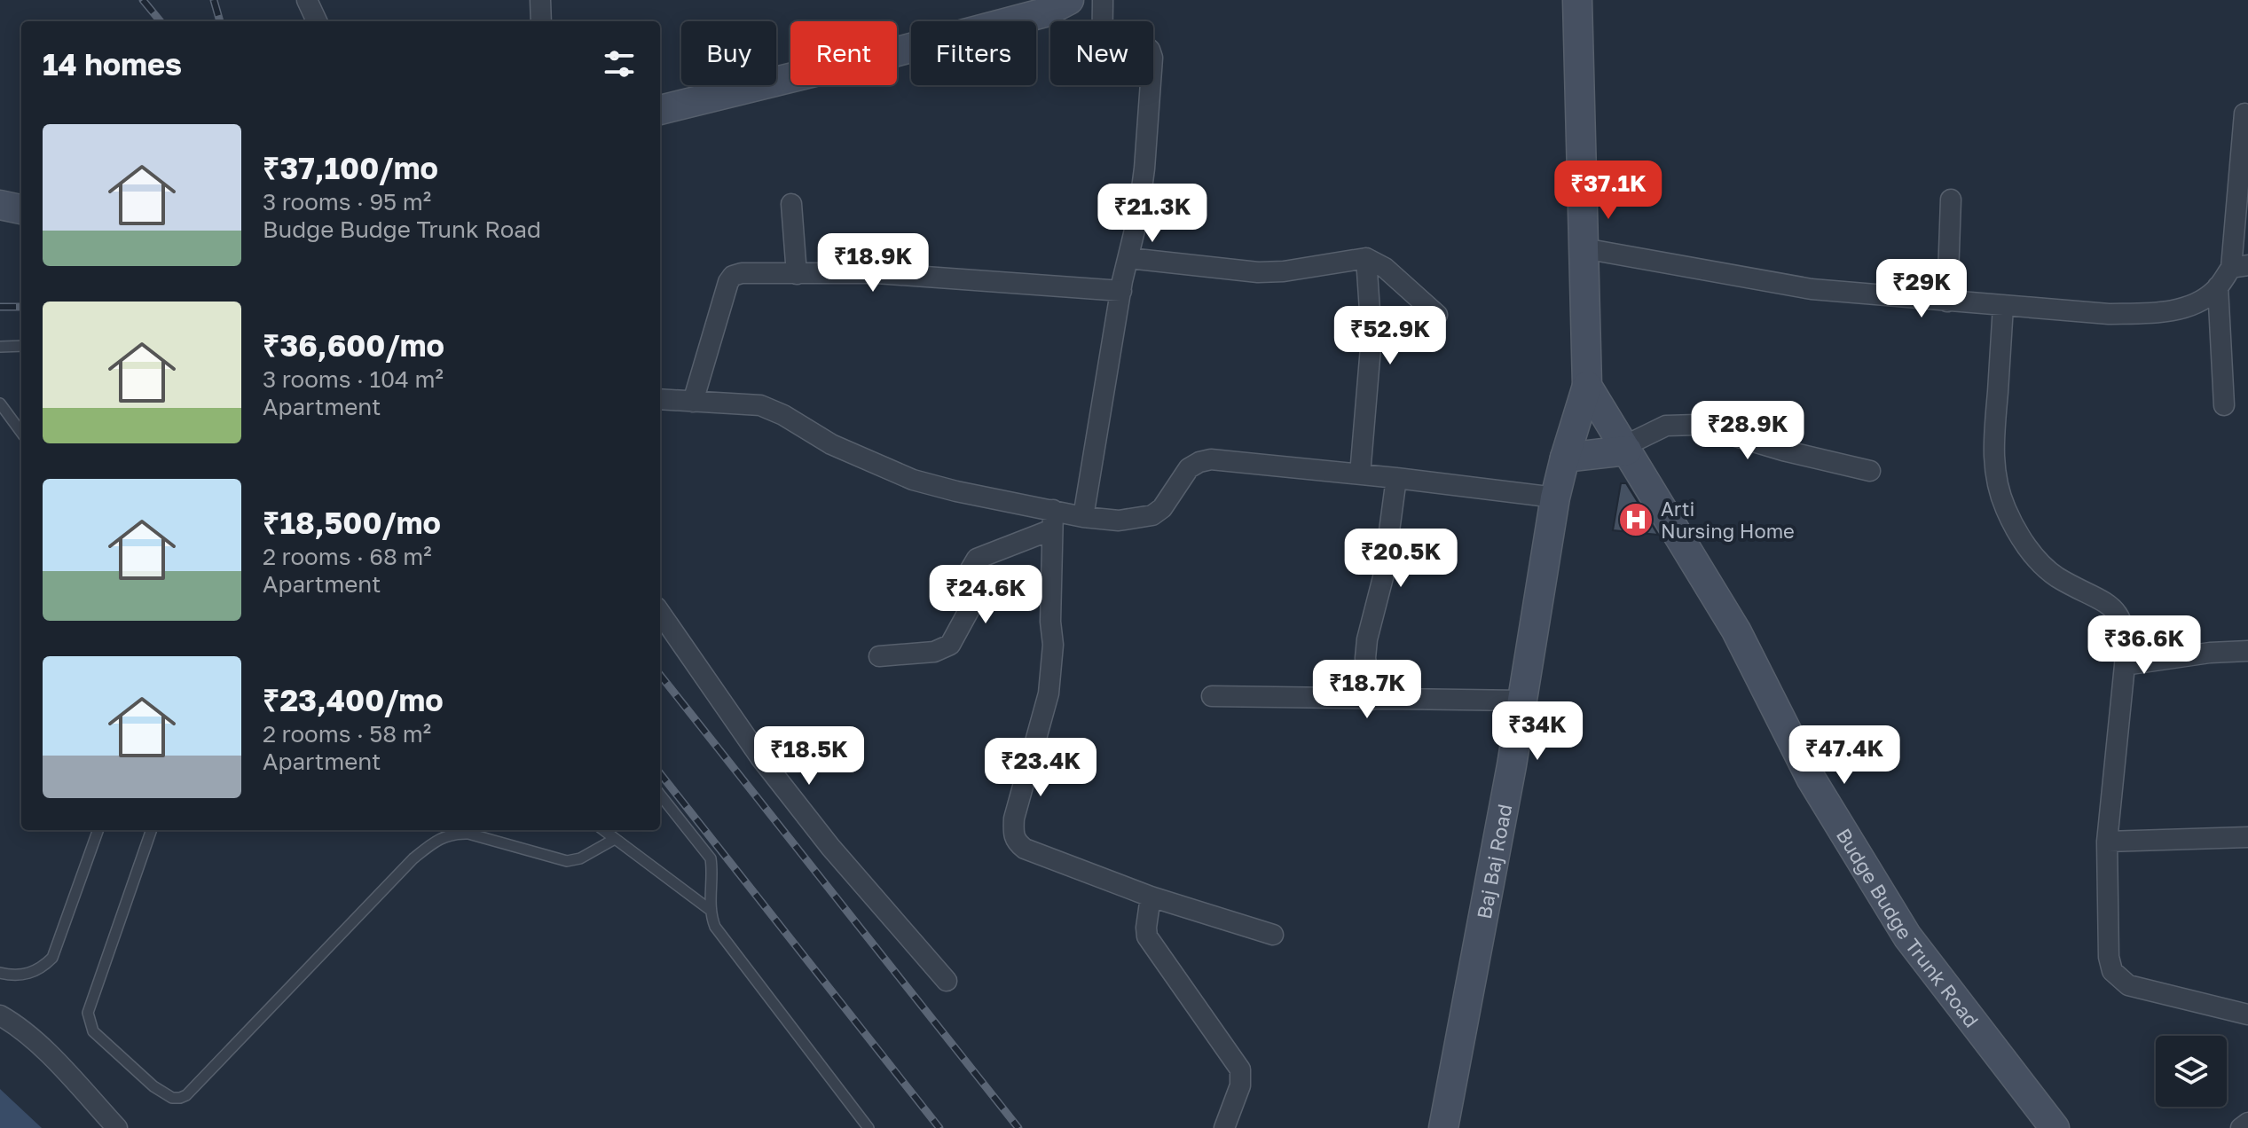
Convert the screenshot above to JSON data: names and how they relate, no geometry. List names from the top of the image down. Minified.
{"streets":{"main road":["Baj Baj Road","Budge Budge Trunk Road"]},"crossings":[["Baj Baj Road","Budge Budge Trunk Road"]],"places":{"hospital":["Arti Nursing Home"]},"page":{"chip":["Buy","Rent","Filters","New"],"heading":"14 homes","list":[{"name":"₹37,100/mo","note":"3 rooms · 95 m² · Budge Budge Trunk Road"},{"name":"₹36,600/mo","note":"3 rooms · 104 m² · Apartment"},{"name":"₹18,500/mo","note":"2 rooms · 68 m² · Apartment"},{"name":"₹23,400/mo","note":"2 rooms · 58 m² · Apartment"}],"price":["₹37.1K","₹21.3K","₹18.9K","₹29K","₹52.9K","₹28.9K","₹20.5K","₹24.6K","₹36.6K","₹18.7K","₹34K","₹47.4K","₹18.5K","₹23.4K"]}}
